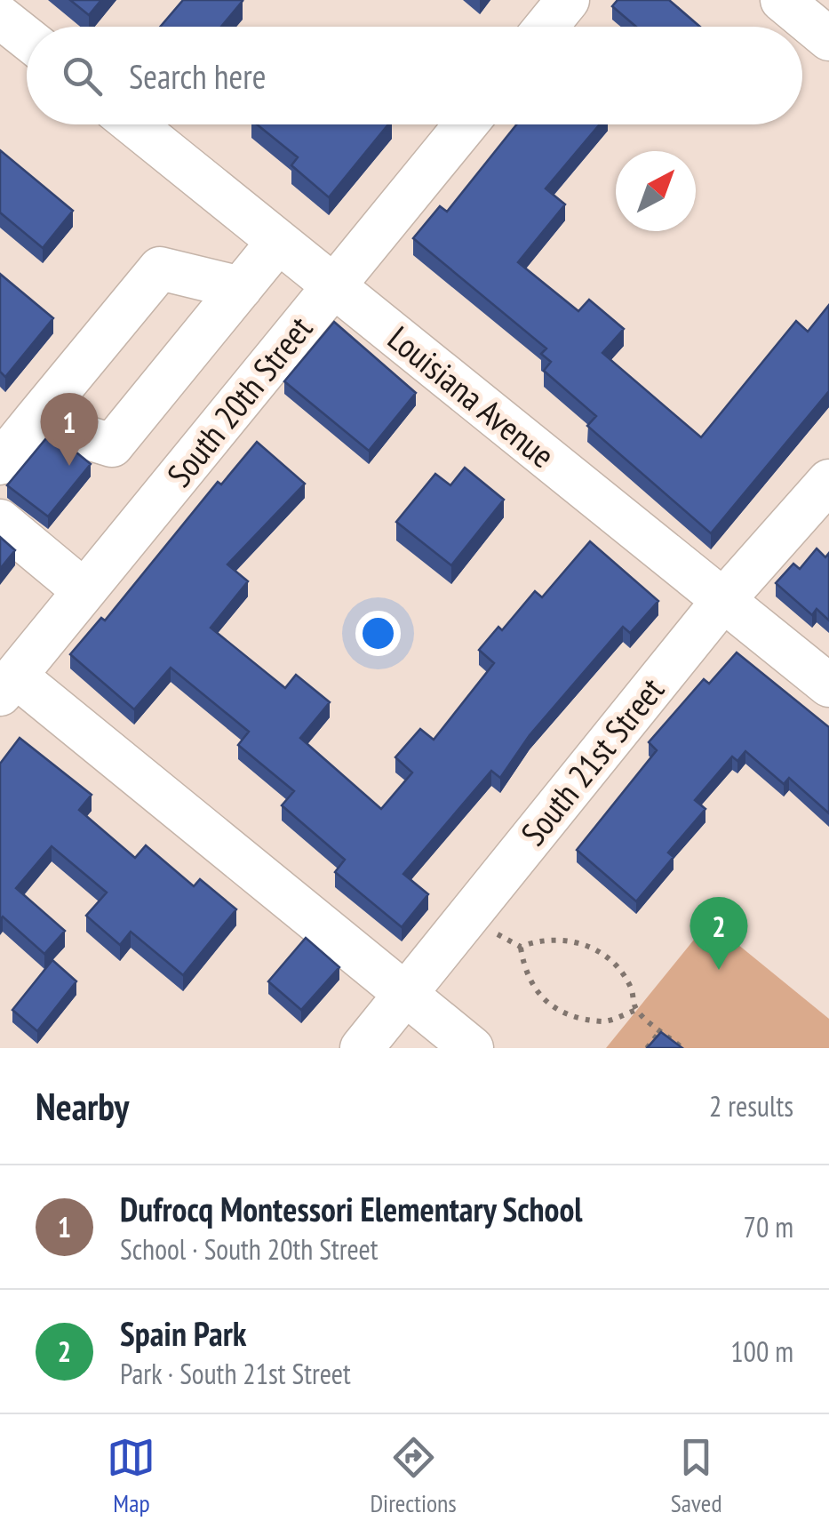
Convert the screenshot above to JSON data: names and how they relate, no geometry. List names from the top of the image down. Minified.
{"streets":{"street":["Louisiana Avenue","South 20th Street","South 21st Street"]},"crossings":[["Louisiana Avenue","South 20th Street"],["Louisiana Avenue","South 21st Street"]],"north":"top right","page":{"search":"Search here","pins":["1","2"],"heading":["Nearby","2 results"],"list":[{"mark":"1","name":"Dufrocq Montessori Elementary School","note":"School · South 20th Street","value":"70 m"},{"mark":"2","name":"Spain Park","note":"Park · South 21st Street","value":"100 m"}],"nav":["Map","Directions","Saved"]}}
